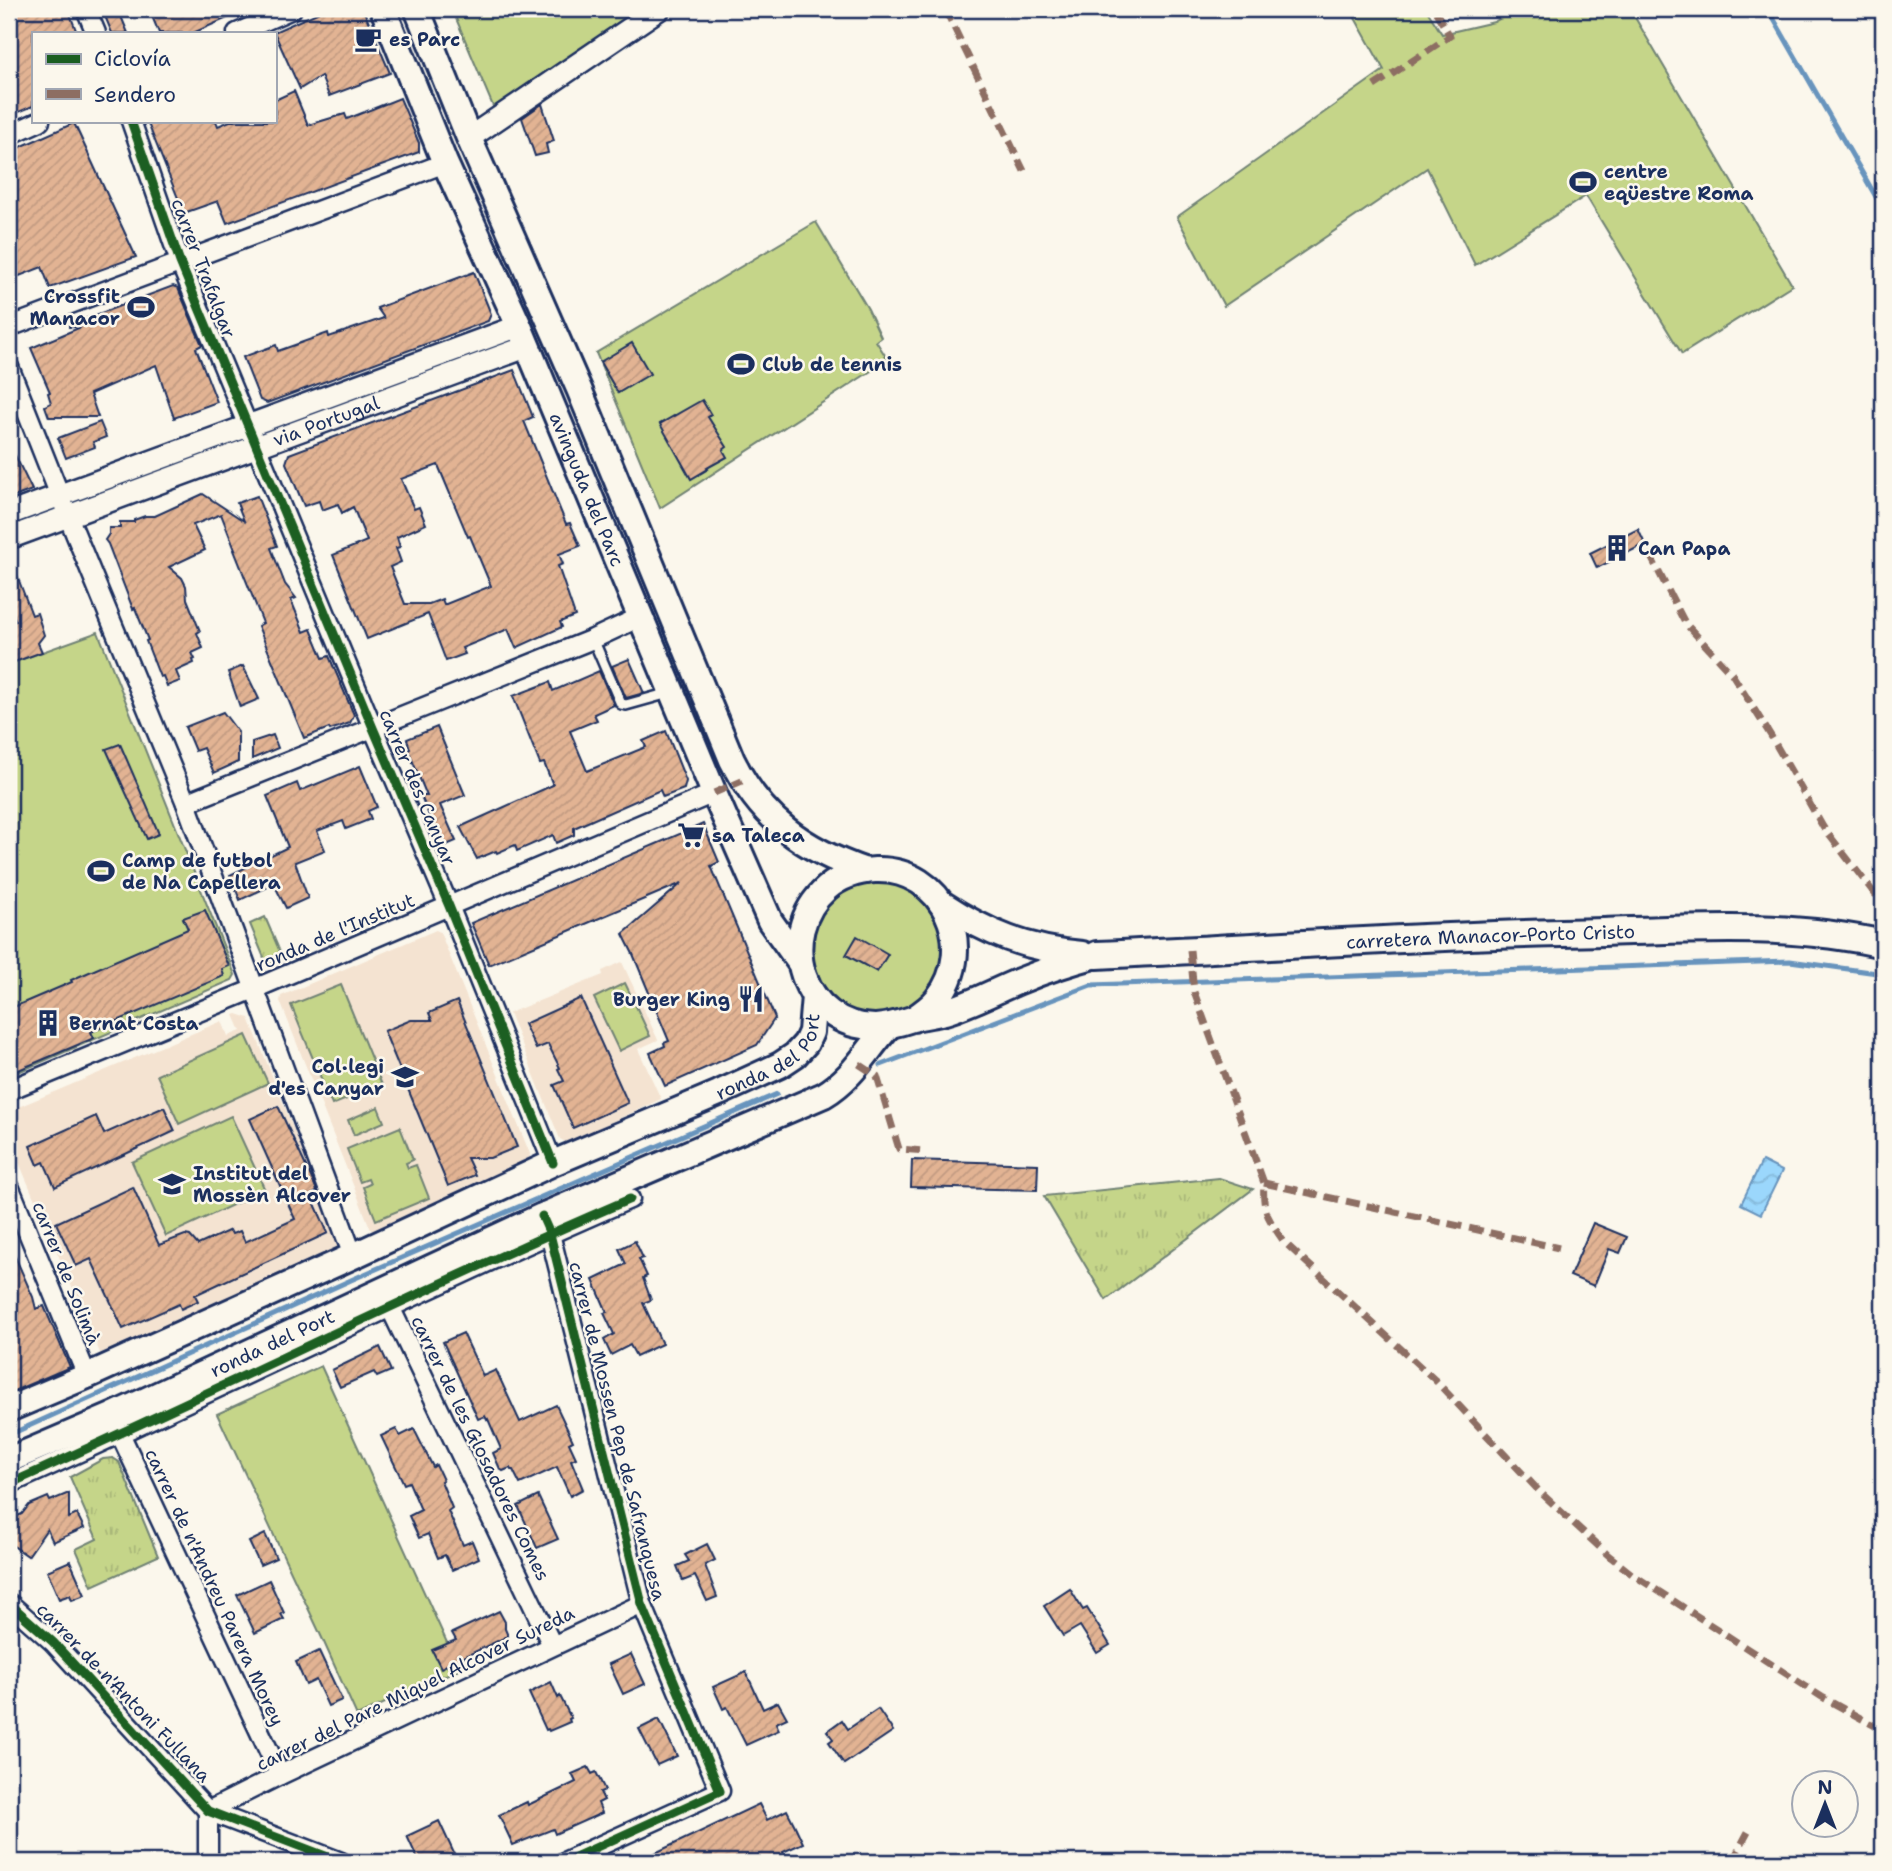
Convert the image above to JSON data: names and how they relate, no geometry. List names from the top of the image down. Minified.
{"streets":{"main road":["avinguda del Parc","carretera Manacor-Porto Cristo","ronda del Port"],"street":["carrer Trafalgar","via Portugal","carrer des Canyar","ronda de l'Institut","carrer de Solimà","carrer de Mossen Pep de Safranquesa","carrer de les Glosadores Comes","carrer de n'Andreu Parera Morey","carrer del Pare Miquel Alcover Sureda","carrer de n'Antoni Fullana"]},"crossings":[["carrer Trafalgar","via Portugal"],["carrer Trafalgar","carrer des Canyar"],["via Portugal","avinguda del Parc"],["via Portugal","carrer des Canyar"],["avinguda del Parc","ronda de l'Institut"],["avinguda del Parc","ronda del Port"],["carrer des Canyar","ronda de l'Institut"],["carrer des Canyar","ronda del Port"],["ronda del Port","carrer de Solimà"],["ronda del Port","carrer de Mossen Pep de Safranquesa"],["ronda del Port","carrer de les Glosadores Comes"],["ronda del Port","carrer de n'Andreu Parera Morey"],["carrer de Mossen Pep de Safranquesa","carrer del Pare Miquel Alcover Sureda"],["carrer de les Glosadores Comes","carrer del Pare Miquel Alcover Sureda"],["carrer de n'Andreu Parera Morey","carrer del Pare Miquel Alcover Sureda"],["carrer del Pare Miquel Alcover Sureda","carrer de n'Antoni Fullana"]],"places":{"cafe":["es Parc"],"sports":["centre eqüestre Roma","Crossfit Manacor","Club de tennis","Camp de futbol de Na Capellera"],"building":["Can Papa","Bernat Costa"],"supermarket":["sa Taleca"],"restaurant":["Burger King"],"school or university":["Col·legi d'es Canyar","Institut del Mossèn Alcover"]},"legend":["Ciclovía","Sendero"],"north":"top"}
